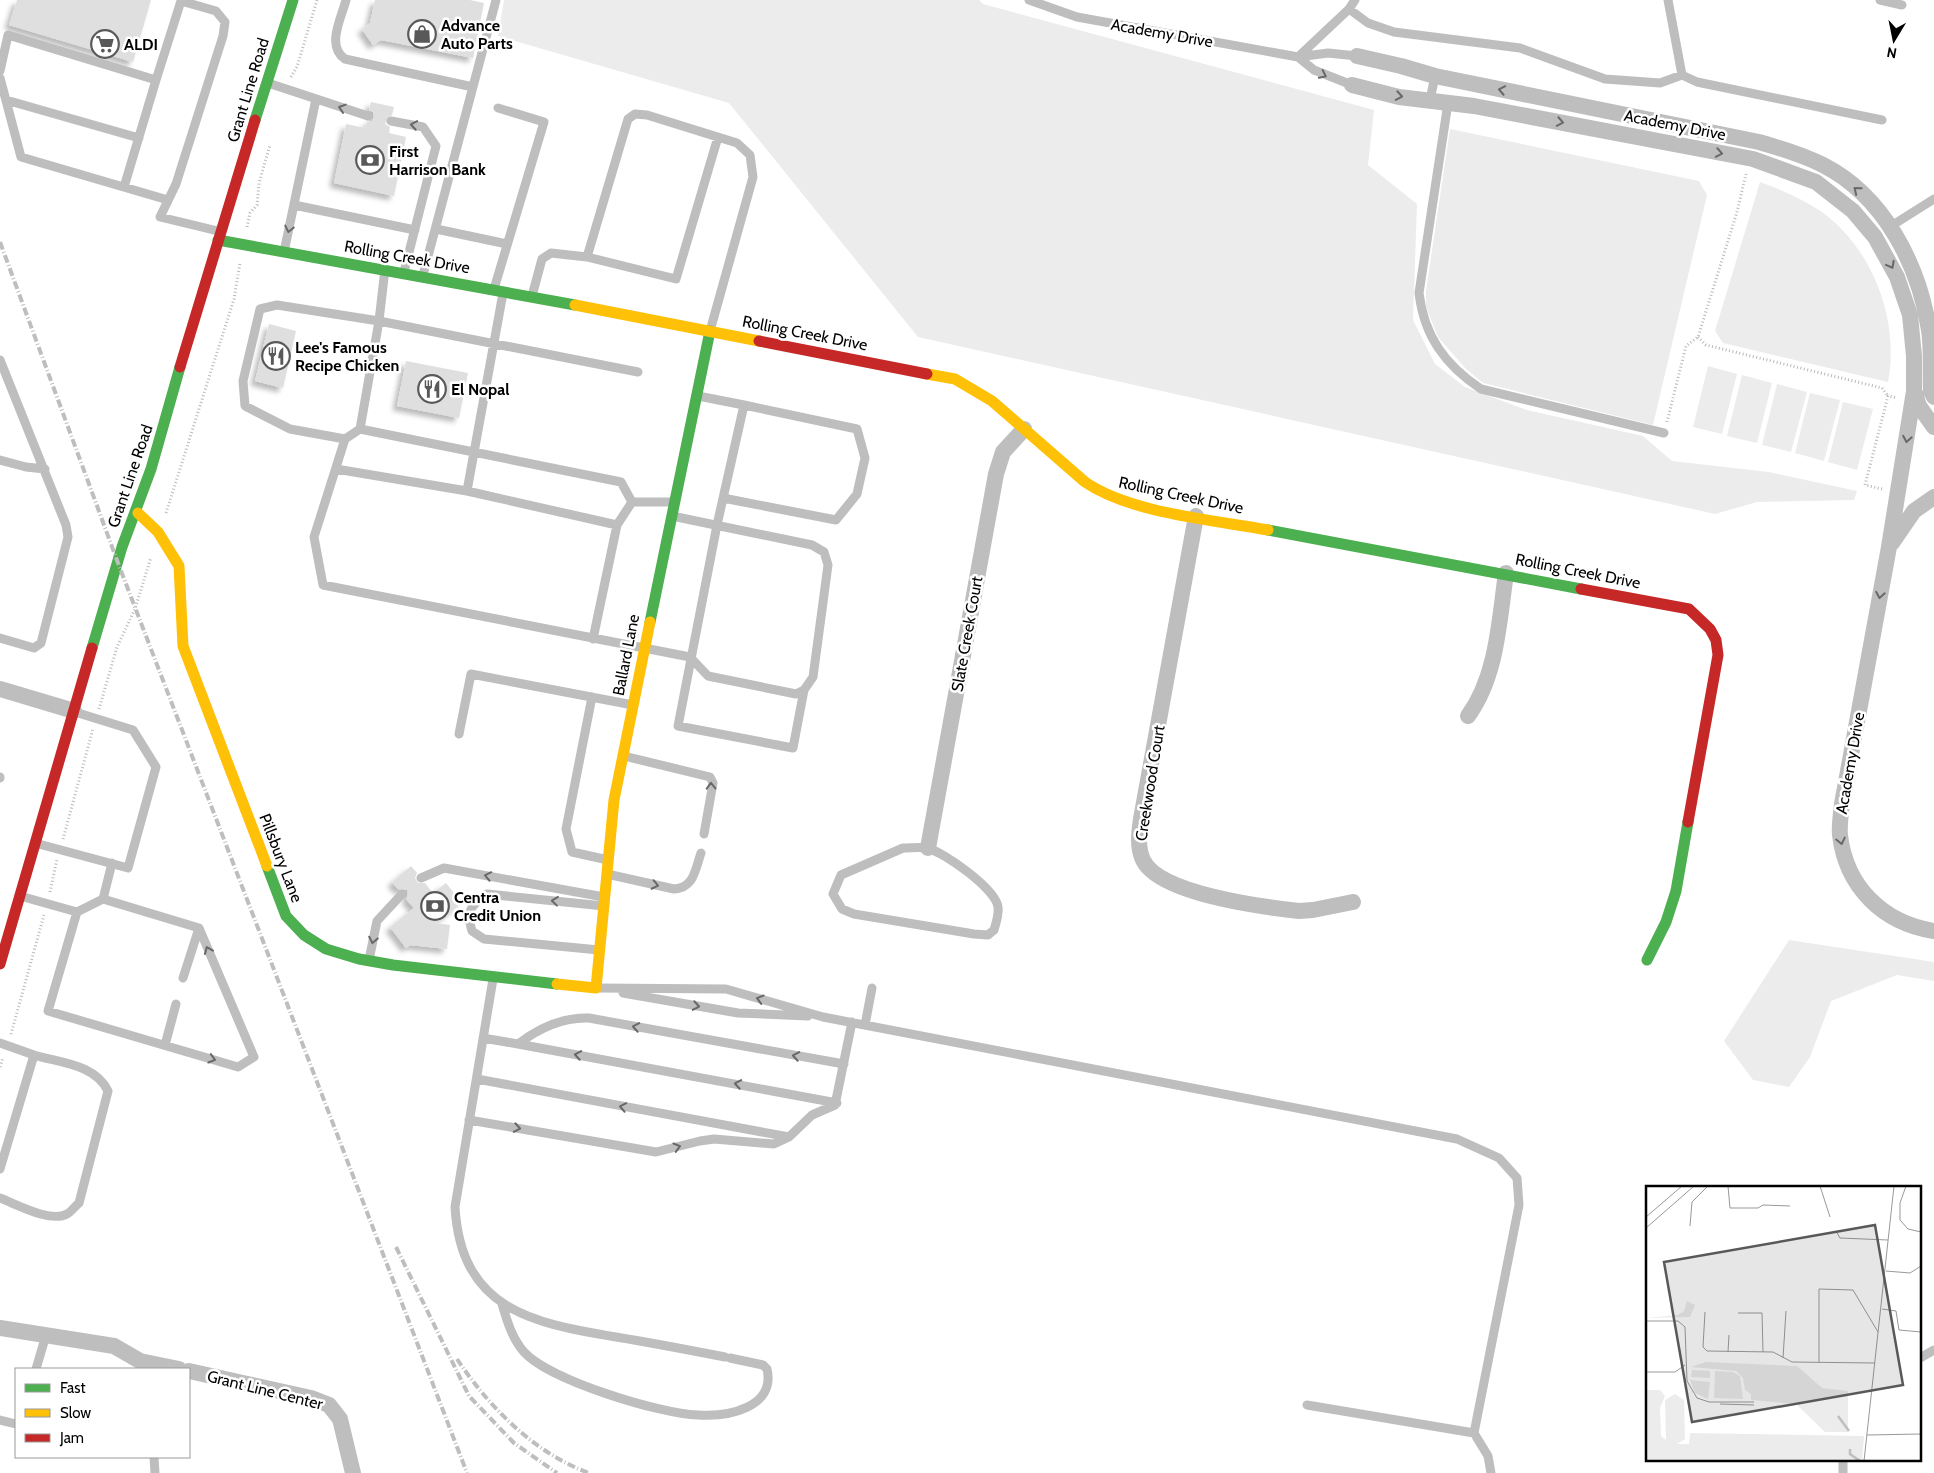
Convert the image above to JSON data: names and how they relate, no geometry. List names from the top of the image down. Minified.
{"streets":{"street":["Academy Drive","Grant Line Road","Rolling Creek Drive","Slate Creek Court","Ballard Lane","Creekwood Court","Pillsbury Lane","Grant Line Center"]},"crossings":[["Grant Line Road","Rolling Creek Drive"],["Grant Line Road","Pillsbury Lane"],["Rolling Creek Drive","Slate Creek Court"],["Rolling Creek Drive","Ballard Lane"],["Rolling Creek Drive","Creekwood Court"],["Ballard Lane","Pillsbury Lane"]],"places":{"shop":["Advance Auto Parts"],"supermarket":["ALDI"],"bank":["First Harrison Bank","Centra Credit Union"],"restaurant":["Lee's Famous Recipe Chicken","El Nopal"]},"legend":["Fast","Slow","Jam"],"north":"bottom"}
